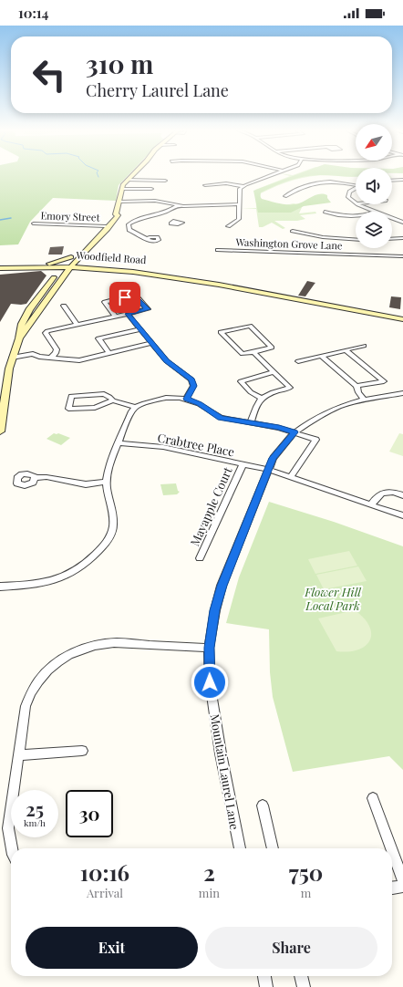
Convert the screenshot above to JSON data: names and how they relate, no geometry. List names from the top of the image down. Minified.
{"streets":{"main road":["Woodfield Road"],"street":["Emory Street","Washington Grove Lane","Crabtree Place","Mayapple Court","Mountain Laurel Lane"]},"crossings":[["Crabtree Place","Mayapple Court"],["Crabtree Place","Mountain Laurel Lane"]],"parks":["Flower Hill Local Park"],"north":"bottom left","page":{"status":"10:14","turn":["310 m","Cherry Laurel Lane"],"speed":"25 km/h","limit":"30","eta":["10:16","Arrival","2","min","750","m"],"buttons":["Exit","Share"]}}
